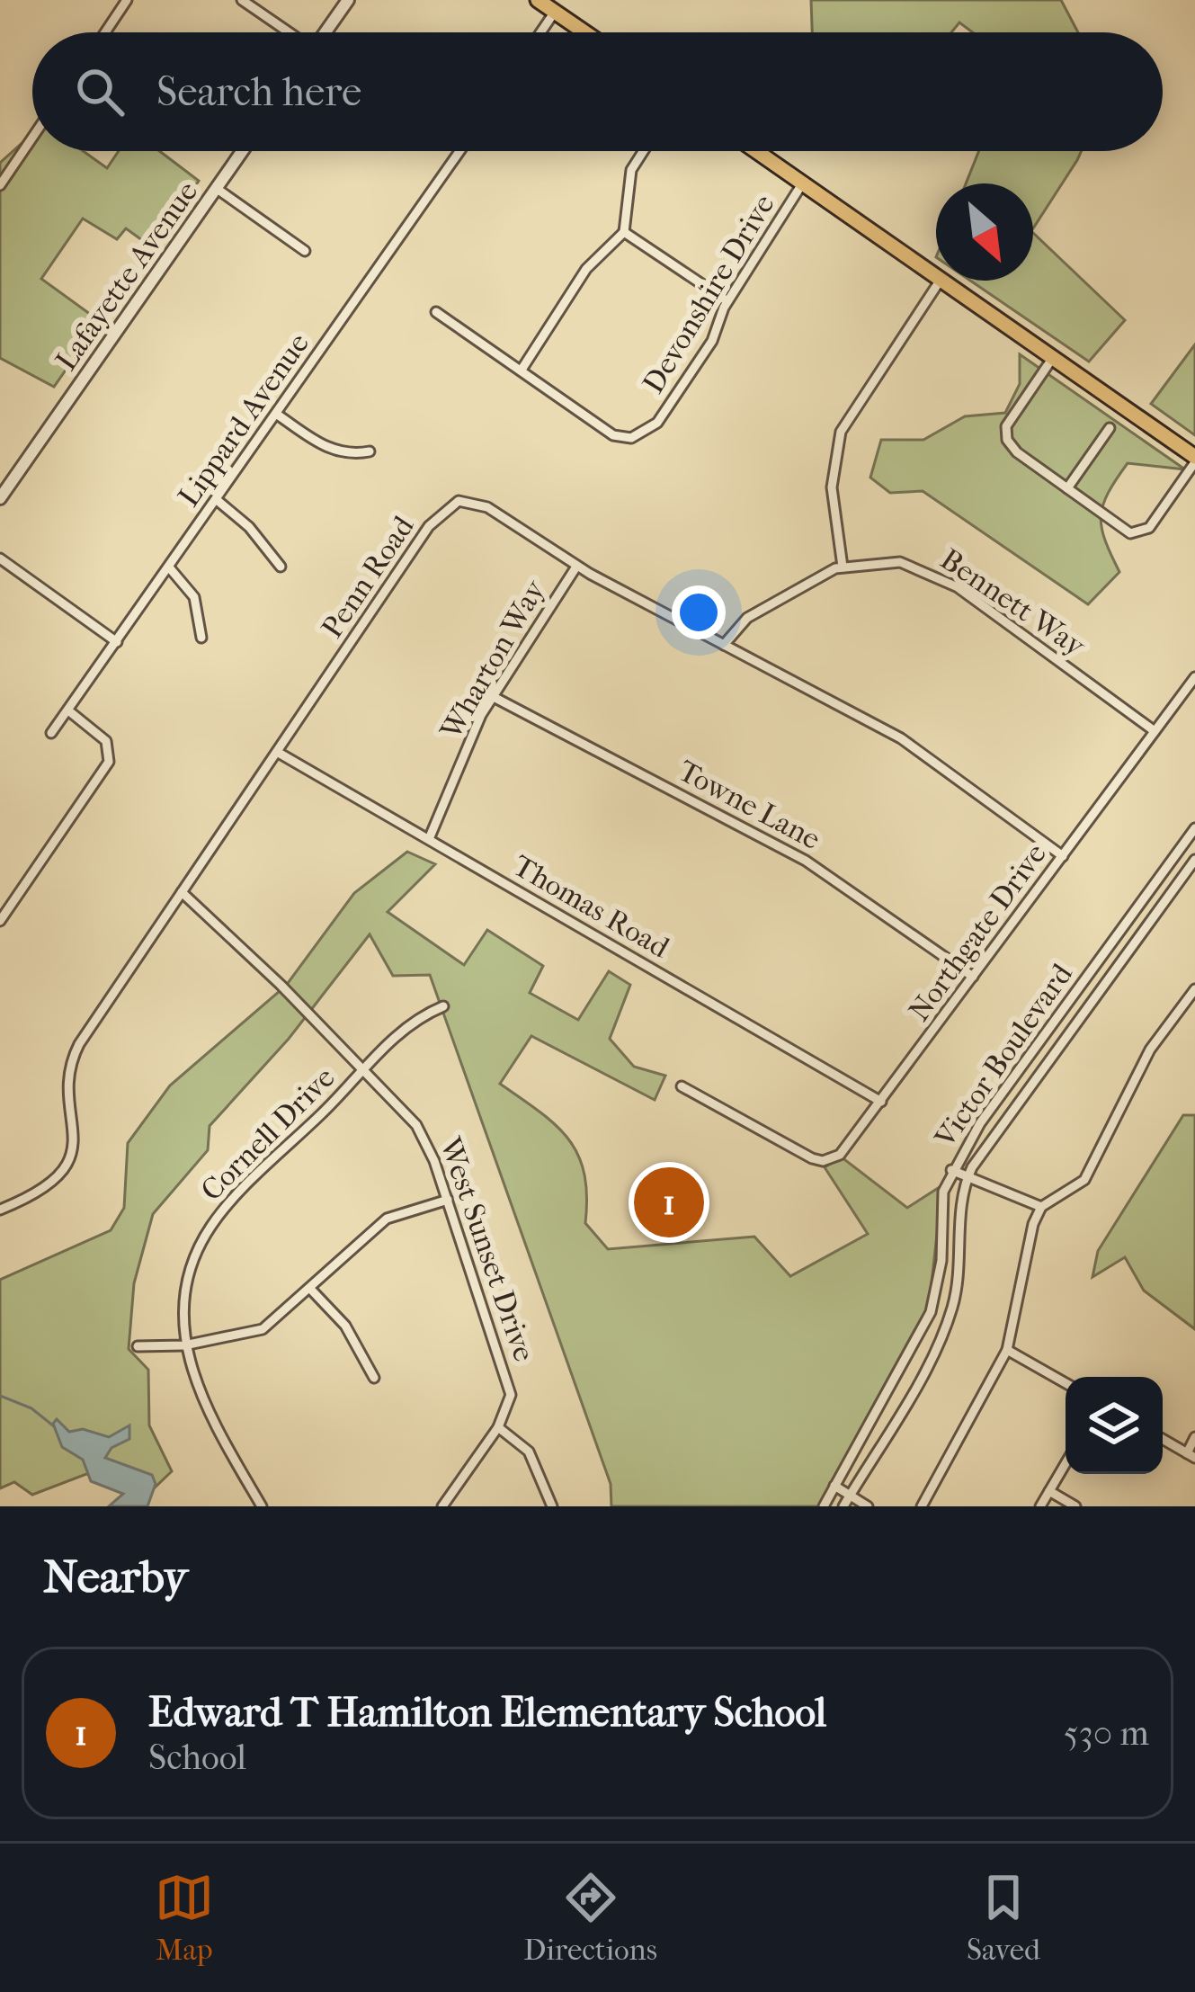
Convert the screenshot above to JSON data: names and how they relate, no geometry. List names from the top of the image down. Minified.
{"streets":{"street":["Lafayette Avenue","Devonshire Drive","Lippard Avenue","Penn Road","Bennett Way","Wharton Way","Towne Lane","Thomas Road","Northgate Drive","Victor Boulevard","Cornell Drive","West Sunset Drive"]},"crossings":[["Penn Road","Bennett Way"],["Penn Road","Wharton Way"],["Penn Road","Thomas Road"],["Penn Road","Northgate Drive"],["Penn Road","West Sunset Drive"],["Bennett Way","Northgate Drive"],["Wharton Way","Towne Lane"],["Wharton Way","Thomas Road"],["Towne Lane","Northgate Drive"],["Thomas Road","Northgate Drive"],["Cornell Drive","West Sunset Drive"]],"north":"bottom right","page":{"search":"Search here","pins":"1","heading":"Nearby","list":[{"mark":"1","name":"Edward T Hamilton Elementary School","note":"School","value":"530 m"}],"nav":["Map","Directions","Saved"]}}
